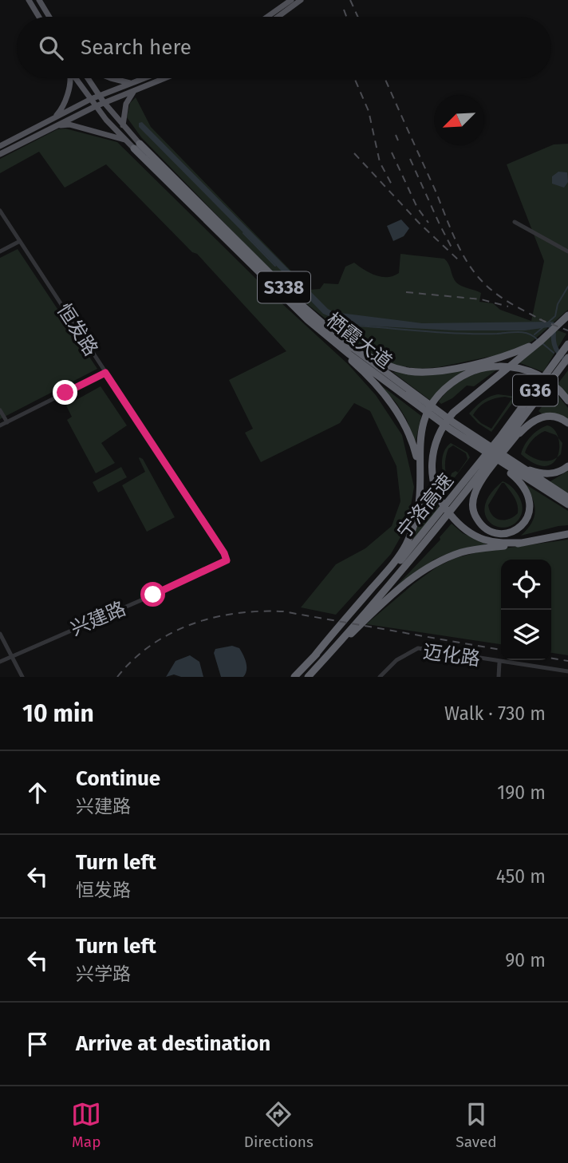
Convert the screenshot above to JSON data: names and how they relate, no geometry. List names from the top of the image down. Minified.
{"streets":{"highway":["S338","栖霞大道","G36","宁洛高速"],"street":["恒发路","兴建路","迈化路"]},"crossings":[["恒发路","兴建路"]],"north":"bottom left","page":{"search":"Search here","heading":["10 min","Walk · 730 m"],"list":[["Continue","兴建路","190 m"],["Turn left","恒发路","450 m"],["Turn left","兴学路","90 m"],"Arrive at destination"],"nav":["Map","Directions","Saved"]}}
